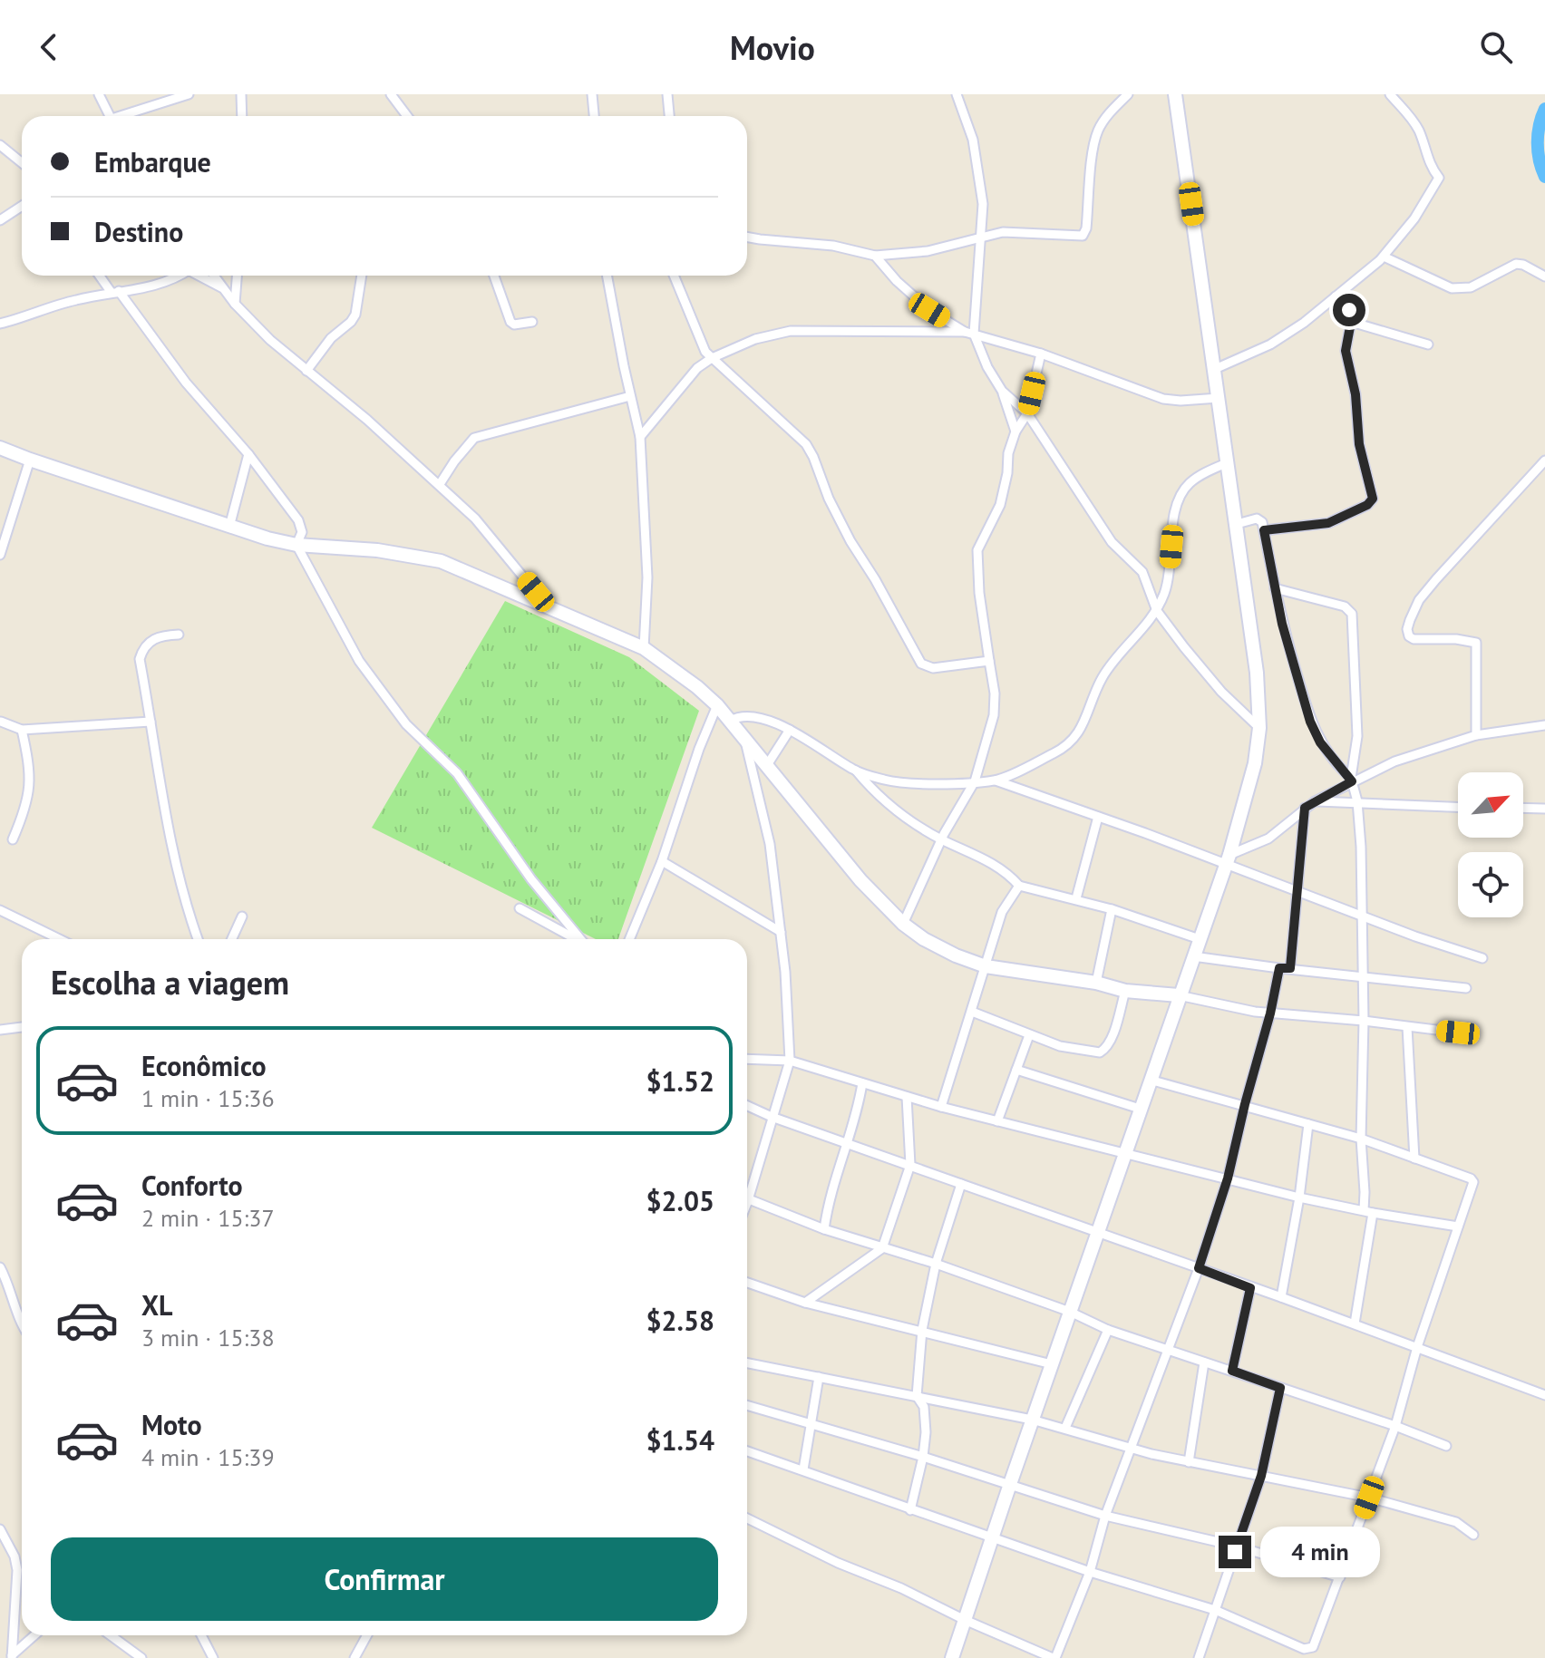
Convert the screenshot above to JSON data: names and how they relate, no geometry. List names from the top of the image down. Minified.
{"north":"top right","page":{"header":"Movio","banner":["Embarque","Destino"],"heading":"Escolha a viagem","list":[{"name":"Econômico","note":"1 min · 15:36","value":"$1.52"},{"name":"Conforto","note":"2 min · 15:37","value":"$2.05"},{"name":"XL","note":"3 min · 15:38","value":"$2.58"},{"name":"Moto","note":"4 min · 15:39","value":"$1.54"}],"buttons":"Confirmar","bubble":"4 min"}}
